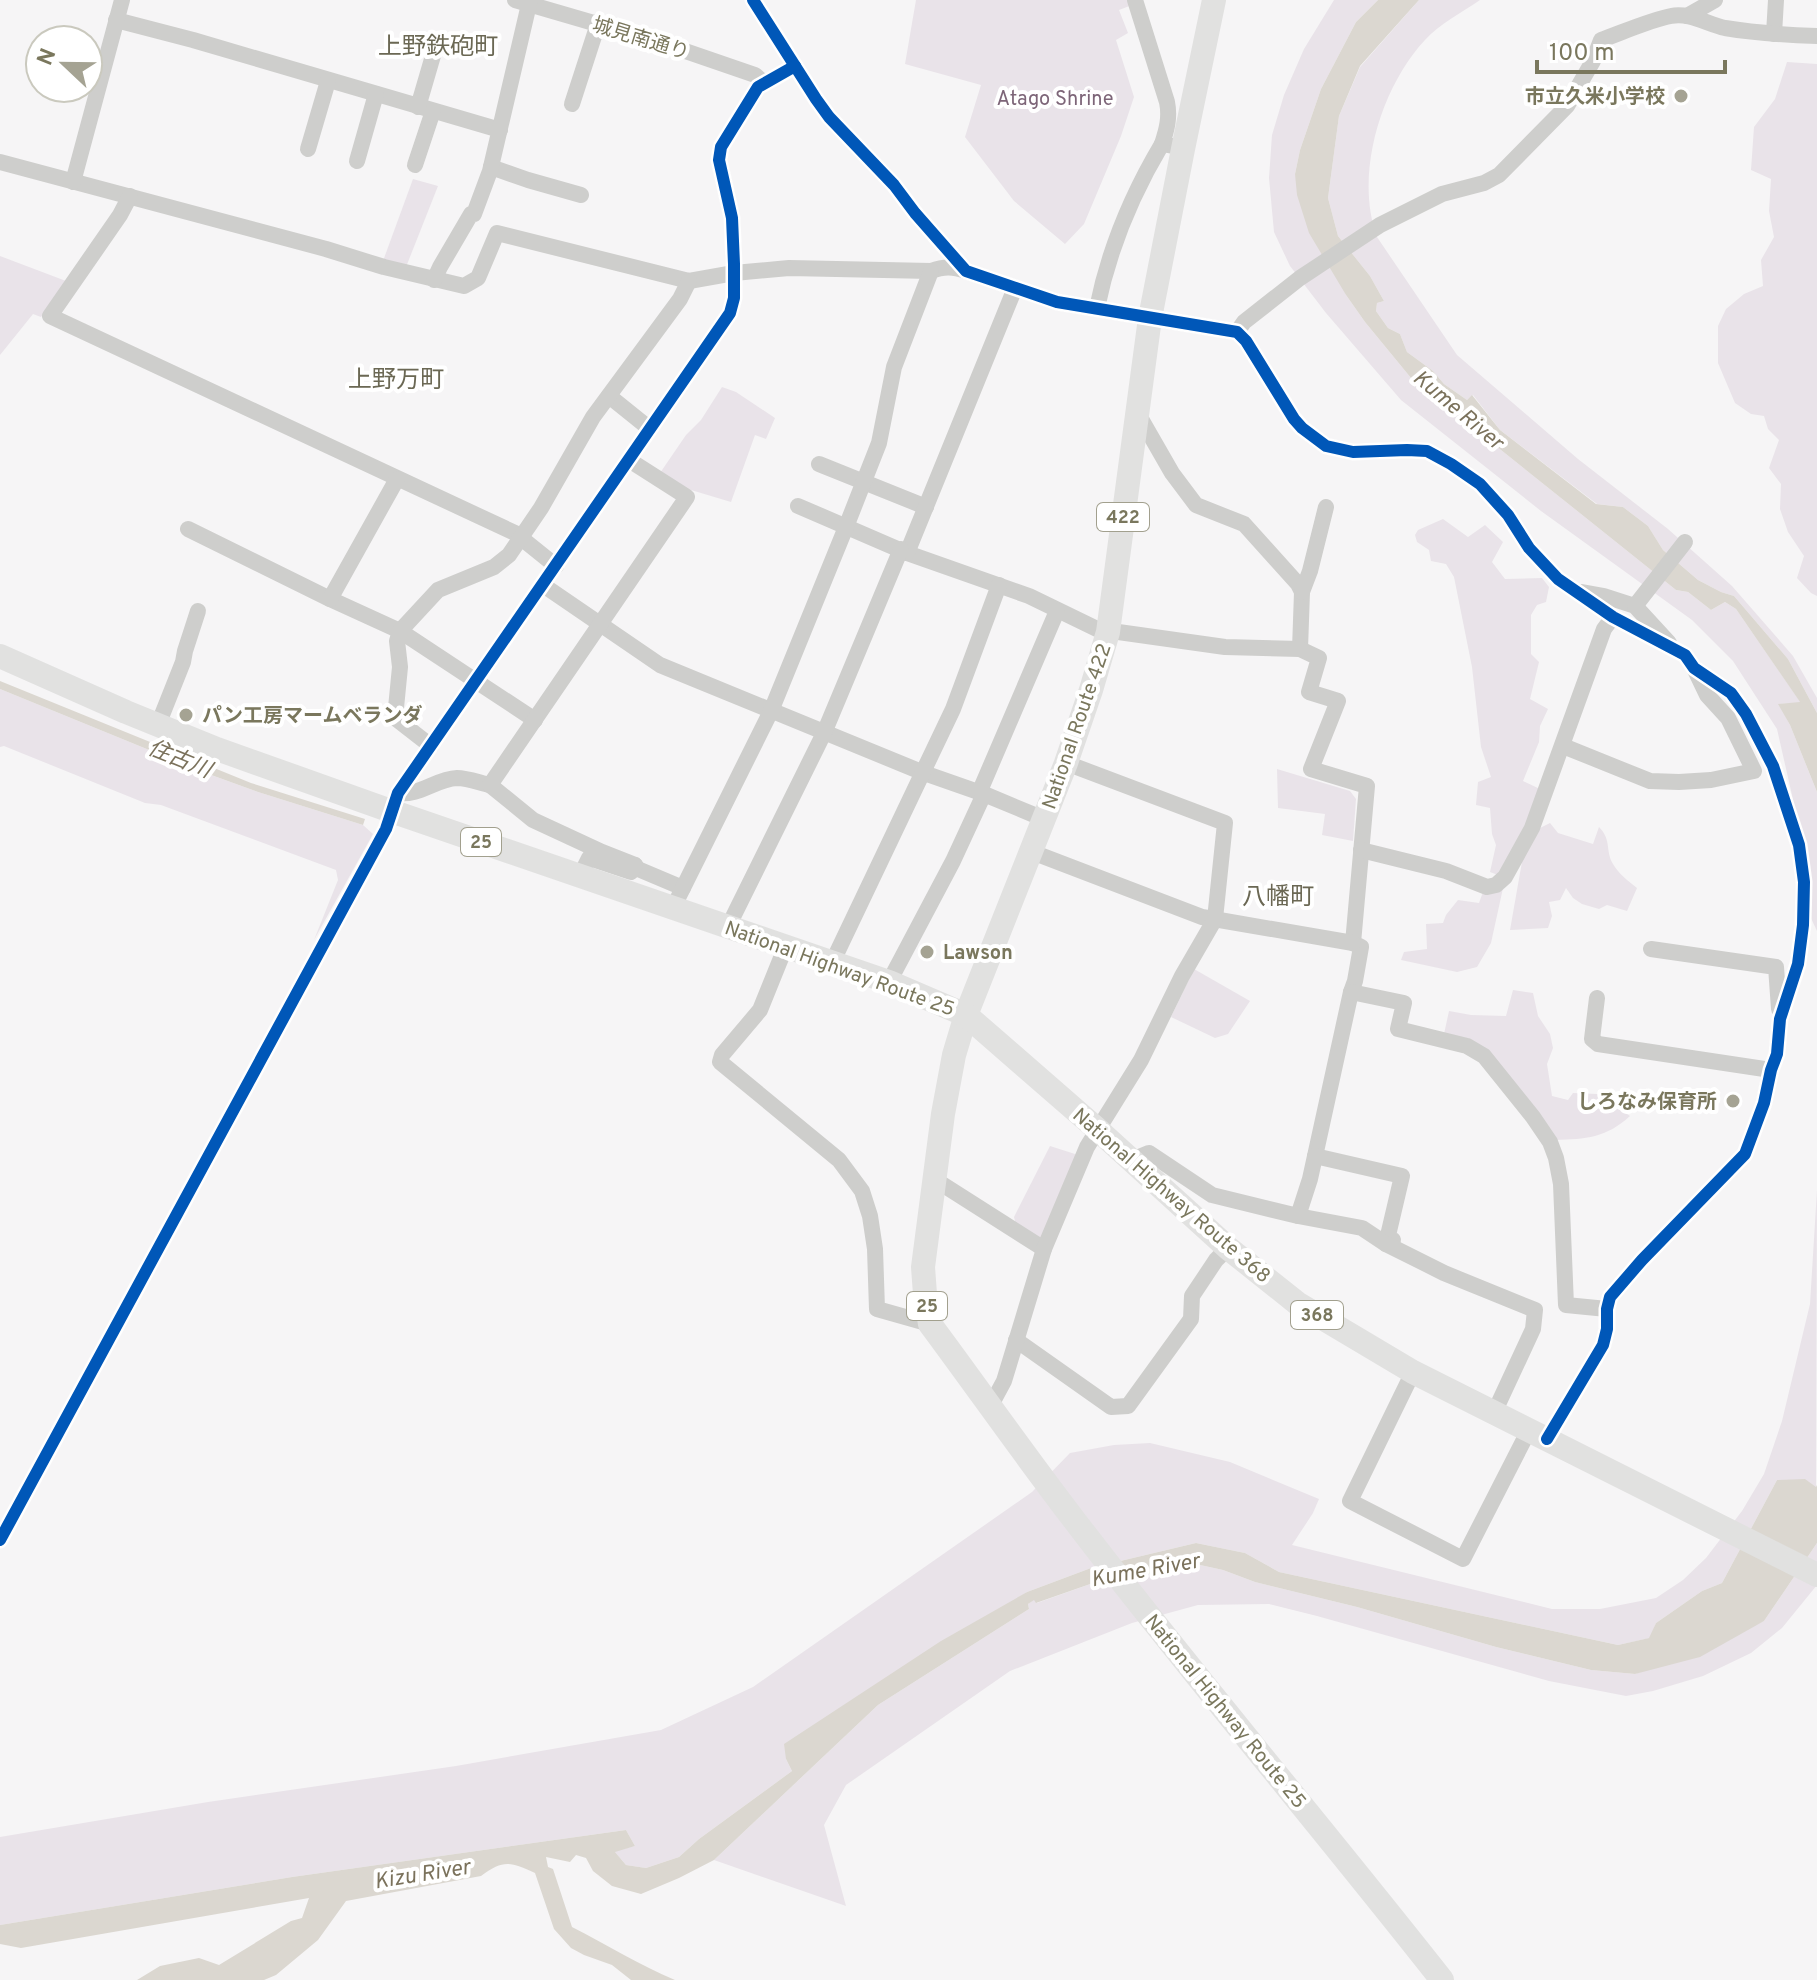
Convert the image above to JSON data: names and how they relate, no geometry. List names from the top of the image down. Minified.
{"streets":{"highway":["422","National Route 422","25","National Highway Route 25","National Highway Route 368","368"],"street":["城見南通り"]},"crossings":[["National Route 422","National Highway Route 25"],["National Route 422","National Highway Route 368"],["National Highway Route 25","National Highway Route 368"]],"districts":["上野鉄砲町","上野万町","八幡町"],"water":["Kume River","住古川","Kizu River"],"parks":["Atago Shrine"],"places":["市立久米小学校","パン工房マームベランダ","Lawson","しろなみ保育所"],"scale_bar":"100 m","north":"left"}
